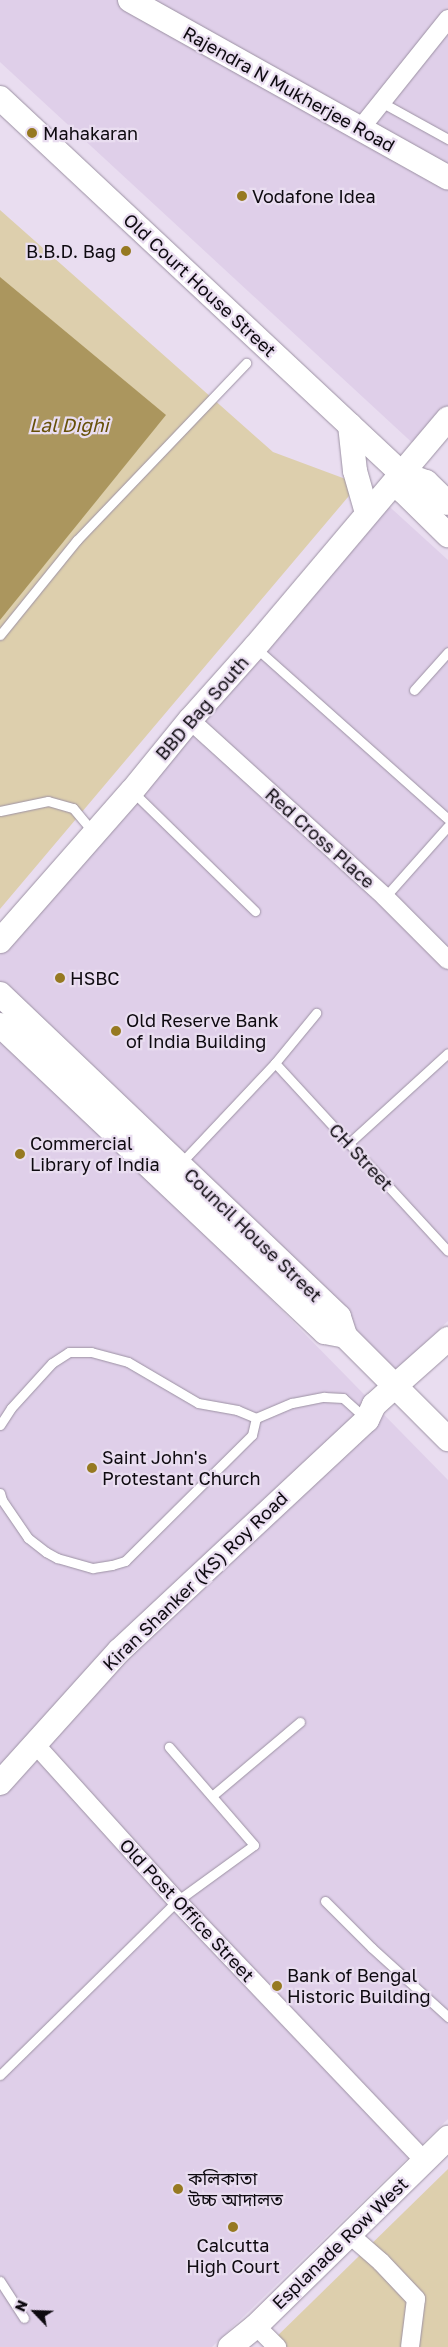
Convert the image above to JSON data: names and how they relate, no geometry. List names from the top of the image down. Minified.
{"streets":{"street":["Rajendra N Mukherjee Road","Old Court House Street","BBD Bag South","Red Cross Place","Council House Street","Kiran Shanker (KS) Roy Road","Old Post Office Street","Esplanade Row West"],"lane":["CH Street"]},"crossings":[["Old Court House Street","BBD Bag South"],["BBD Bag South","Red Cross Place"],["Council House Street","Kiran Shanker (KS) Roy Road"],["Kiran Shanker (KS) Roy Road","Old Post Office Street"],["Old Post Office Street","Esplanade Row West"]],"water":["Lal Dighi"],"places":["Mahakaran","Vodafone Idea","B.B.D. Bag","HSBC","Old Reserve Bank of India Building","Commercial Library of India","Saint John's Protestant Church","Bank of Bengal Historic Building","কলিকাতা উচ্চ আদালত","Calcutta High Court"],"north":"top left"}
